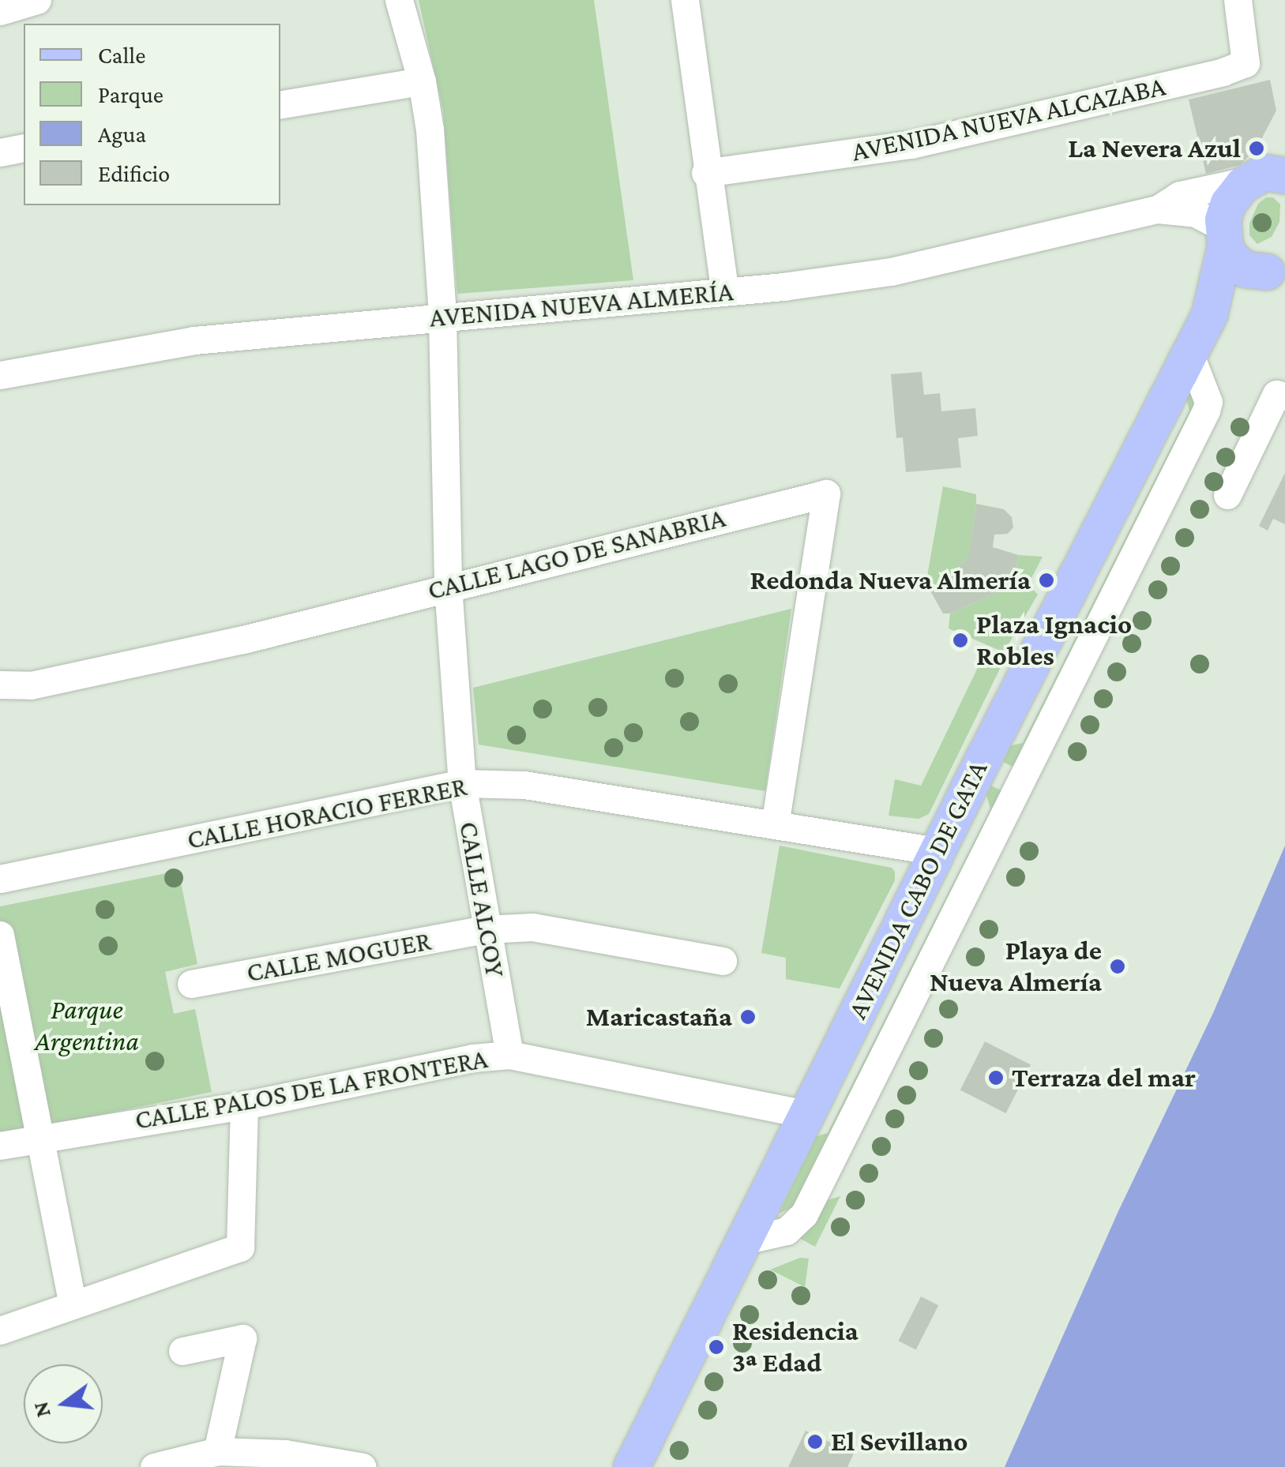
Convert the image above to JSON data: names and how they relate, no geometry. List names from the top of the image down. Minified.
{"streets":{"main road":["AVENIDA CABO DE GATA"],"street":["AVENIDA NUEVA ALCAZABA","AVENIDA NUEVA ALMERÍA","CALLE LAGO DE SANABRIA","CALLE HORACIO FERRER","CALLE ALCOY","CALLE MOGUER","CALLE PALOS DE LA FRONTERA"]},"crossings":[["AVENIDA NUEVA ALMERÍA","AVENIDA CABO DE GATA"],["AVENIDA NUEVA ALMERÍA","CALLE ALCOY"],["CALLE LAGO DE SANABRIA","CALLE HORACIO FERRER"],["CALLE LAGO DE SANABRIA","CALLE ALCOY"],["CALLE HORACIO FERRER","AVENIDA CABO DE GATA"],["CALLE HORACIO FERRER","CALLE ALCOY"],["AVENIDA CABO DE GATA","CALLE PALOS DE LA FRONTERA"],["CALLE ALCOY","CALLE MOGUER"],["CALLE ALCOY","CALLE PALOS DE LA FRONTERA"]],"parks":["Parque Argentina"],"places":["La Nevera Azul","Redonda Nueva Almería","Plaza Ignacio Robles","Playa de Nueva Almería","Maricastaña","Terraza del mar","Residencia 3ª Edad","El Sevillano"],"legend":["Calle","Parque","Agua","Edificio"],"north":"left"}
